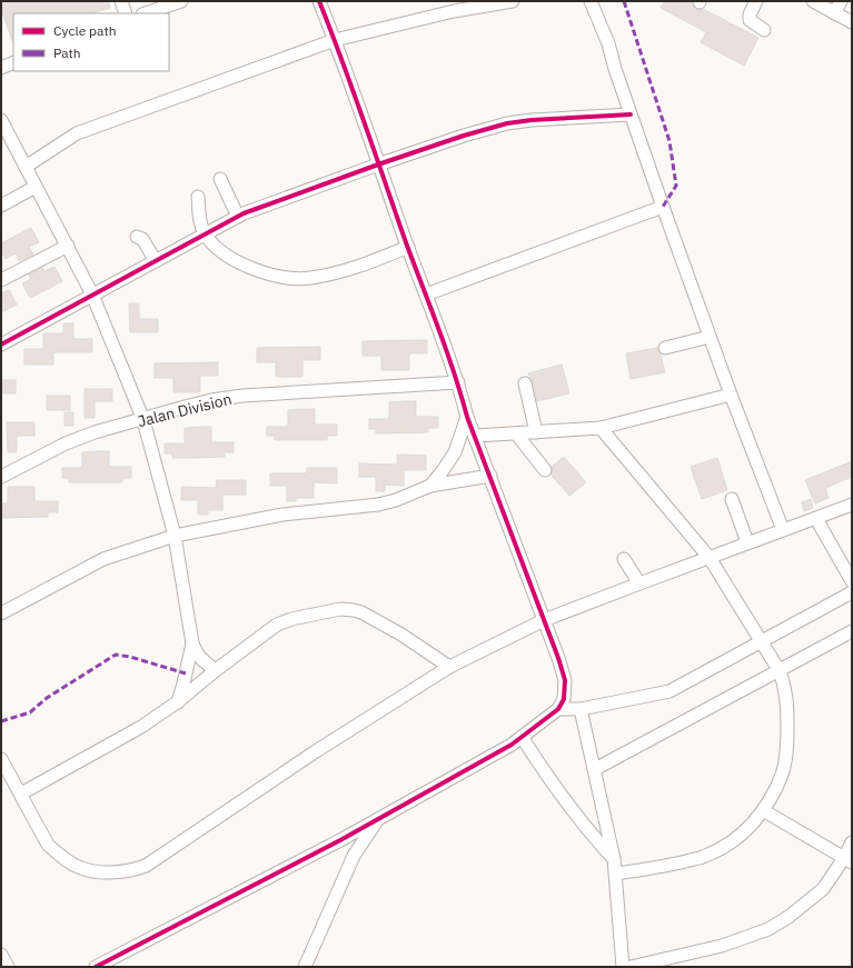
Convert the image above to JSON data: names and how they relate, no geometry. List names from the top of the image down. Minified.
{"streets":{"street":["Jalan Division"]},"legend":["Cycle path","Path"]}
